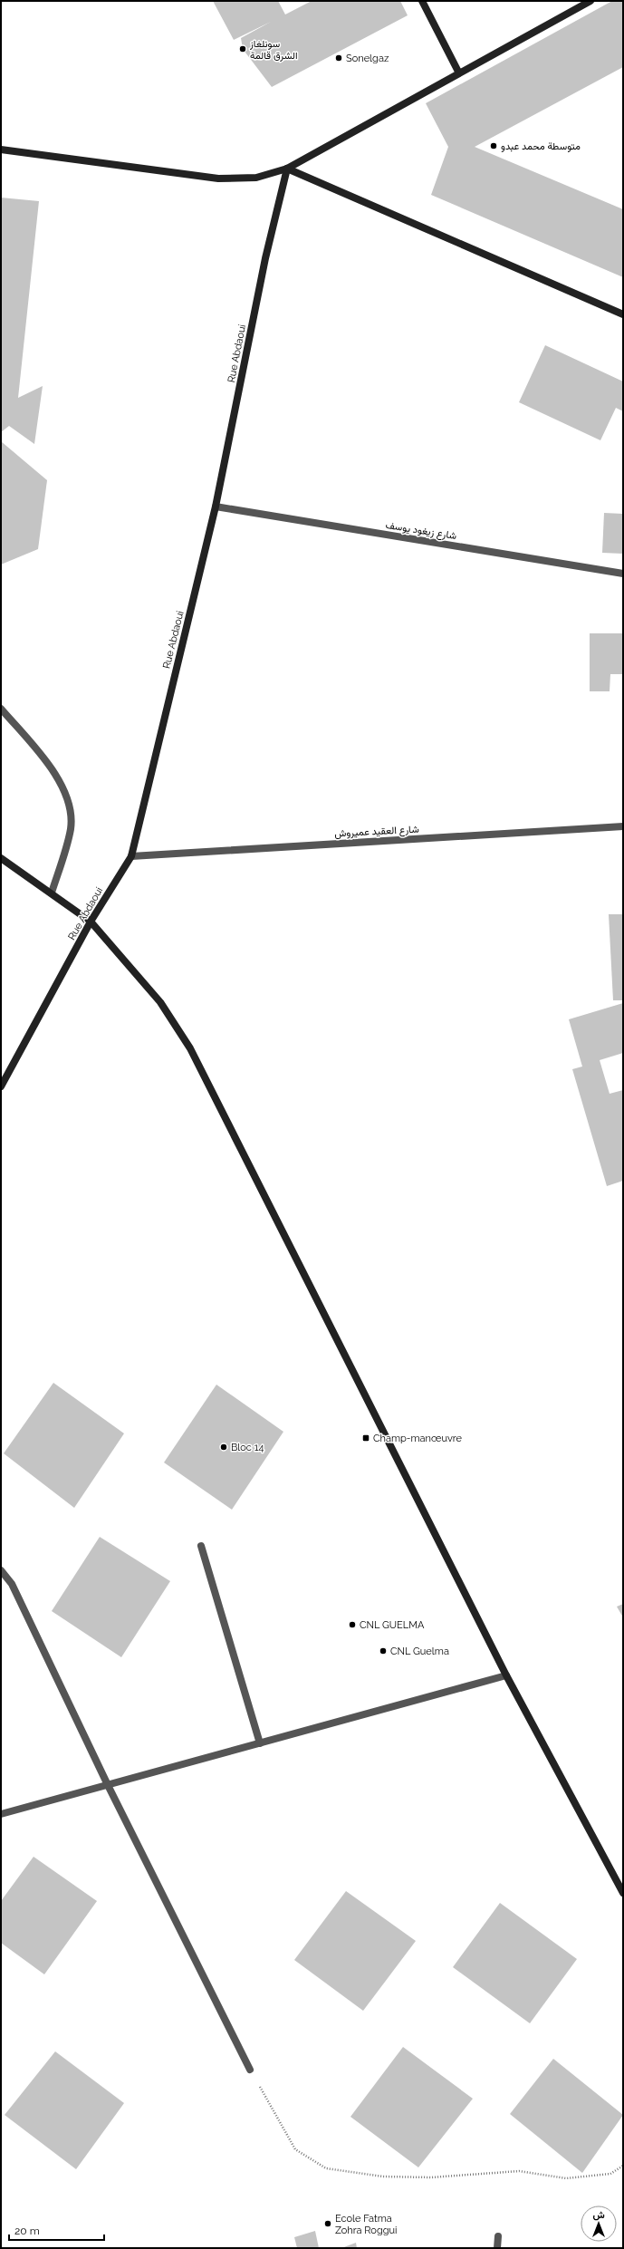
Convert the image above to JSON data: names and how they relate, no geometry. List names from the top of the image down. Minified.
{"streets":{"main road":["Rue Abdaoui"],"street":["شارع زيغود يوسف","شارع العقيد عميروش"]},"crossings":[["Rue Abdaoui","شارع زيغود يوسف"],["Rue Abdaoui","شارع العقيد عميروش"]],"places":{"other":["سونلغاز الشرق قالمة","Sonelgaz","متوسطة محمد عبدو","Bloc 14","CNL GUELMA","CNL Guelma","Ecole Fatma Zohra Roggui"],"transit":["Champ-manœuvre"]},"scale_bar":"20 m","north":"top"}
